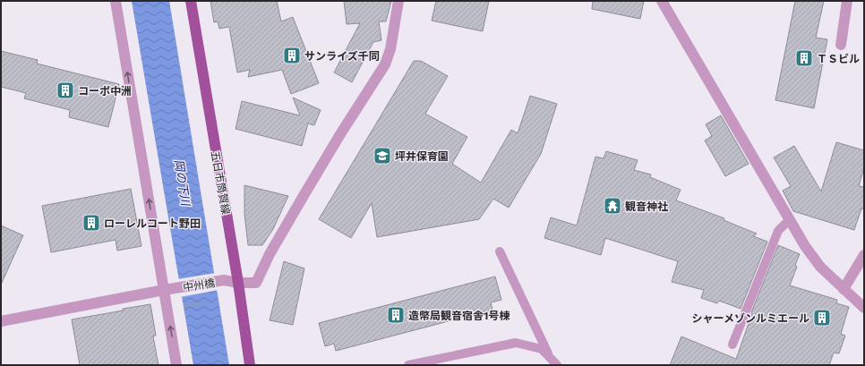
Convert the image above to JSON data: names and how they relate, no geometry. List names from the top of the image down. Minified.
{"streets":{"main road":["五日市筒賀線"],"street":["中州橋"]},"crossings":[["五日市筒賀線","中州橋"]],"water":["岡の下川"],"places":{"building":["サンライズ千同","ＴＳビル","コーポ中洲","ローレルコート野田","造幣局観音宿舎1号棟","シャーメゾンルミエール"],"school or university":["坪井保育園"],"temple":["観音神社"]}}
